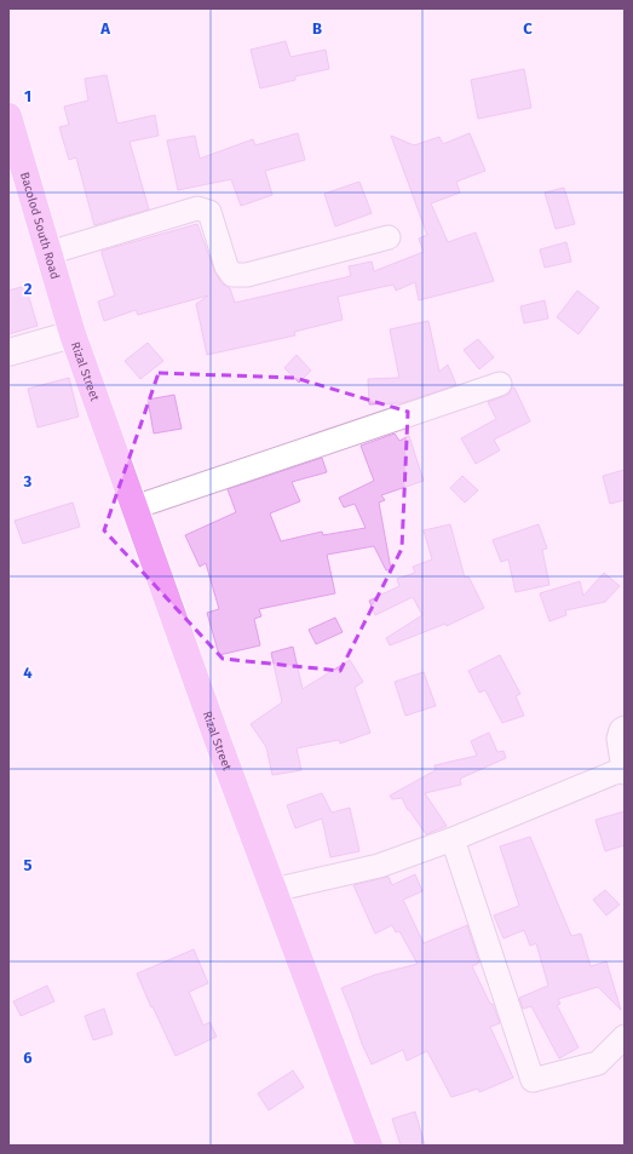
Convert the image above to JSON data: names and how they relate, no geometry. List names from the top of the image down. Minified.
{"streets":{"highway":["Bacolod South Road","Rizal Street"]},"crossings":[["Bacolod South Road","Rizal Street"]],"grid":{"columns":["A","B","C"],"rows":["1","2","3","4","5","6"]}}
